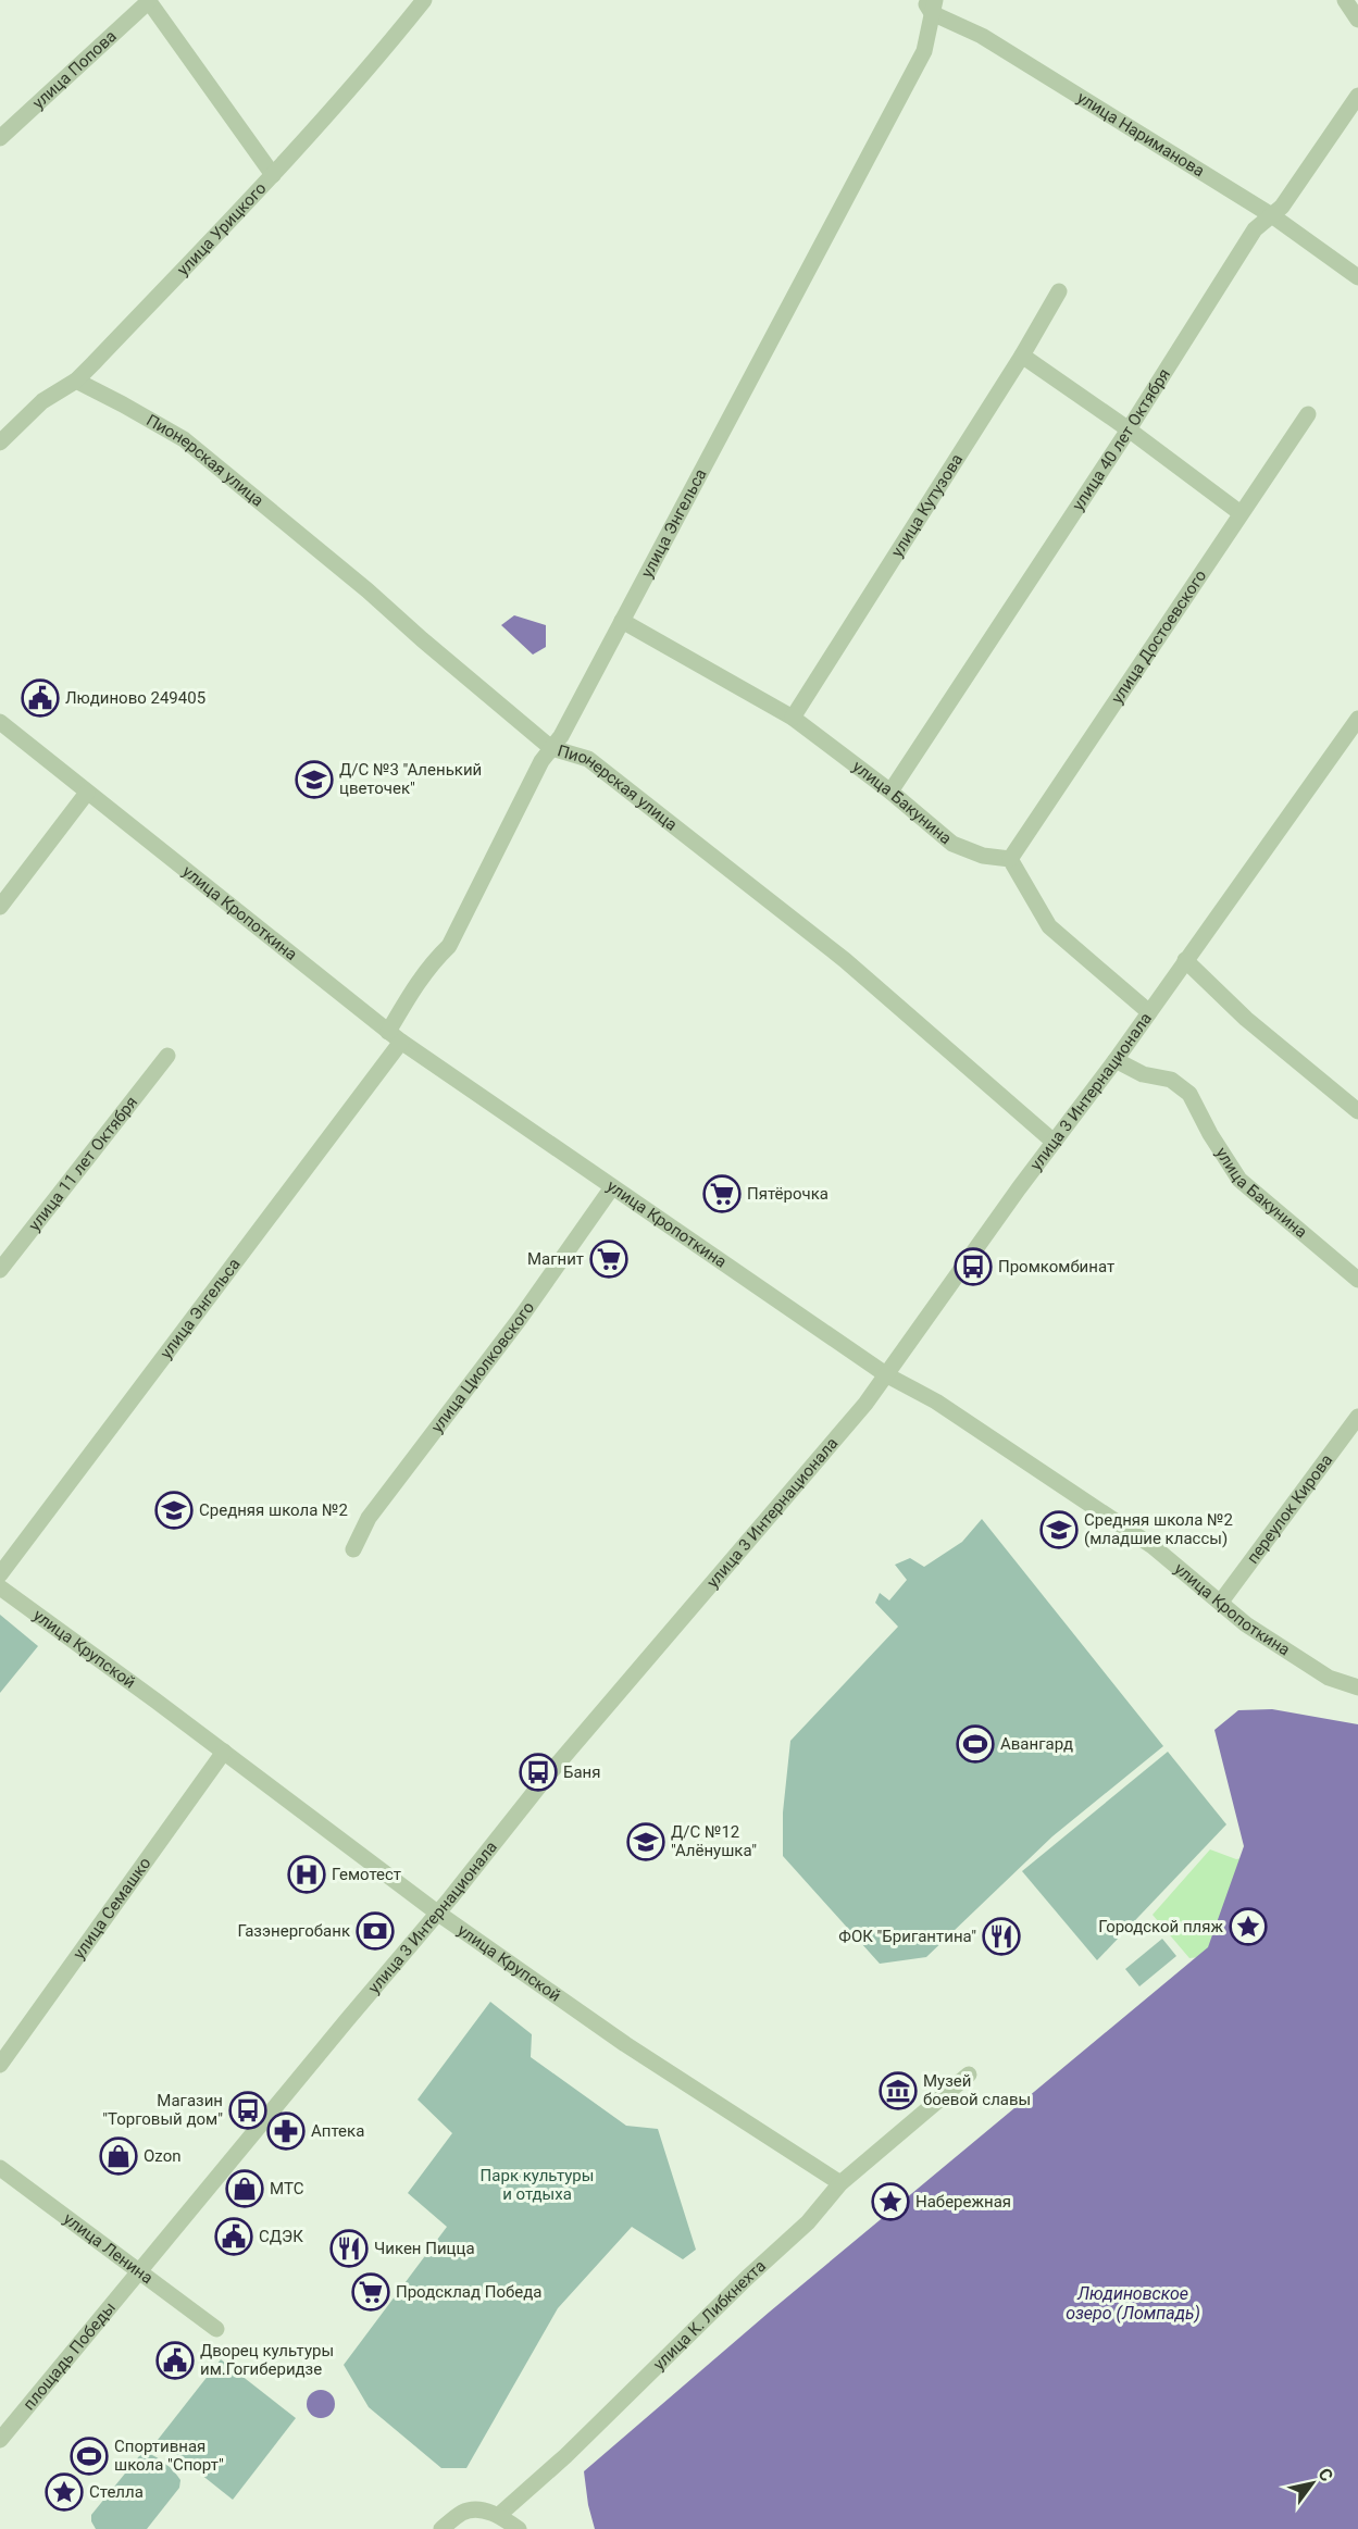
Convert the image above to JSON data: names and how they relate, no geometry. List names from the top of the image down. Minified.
{"streets":{"street":["улица Попова","улица Нариманова","улица Урицкого","улица 40 лет Октября","Пионерская улица","улица Кутузова","улица Энгельса","улица Достоевского","улица Бакунина","улица Кропоткина","улица 3 Интернационала","улица 11 лет Октября","улица Циолковского","переулок Кирова","улица Крупской","улица Семашко","улица Ленина","улица К. Либкнехта","площадь Победы"]},"crossings":[["улица Нариманова","улица 40 лет Октября"],["улица Нариманова","улица Энгельса"],["улица Урицкого","Пионерская улица"],["улица 40 лет Октября","улица Бакунина"],["Пионерская улица","улица Энгельса"],["Пионерская улица","улица 3 Интернационала"],["улица Кутузова","улица Бакунина"],["улица Энгельса","улица Бакунина"],["улица Энгельса","улица Кропоткина"],["улица Достоевского","улица Бакунина"],["улица Бакунина","улица 3 Интернационала"],["улица Кропоткина","улица 3 Интернационала"],["улица Кропоткина","улица Циолковского"],["улица Кропоткина","переулок Кирова"],["улица 3 Интернационала","улица Крупской"],["улица 3 Интернационала","улица Ленина"],["улица 3 Интернационала","площадь Победы"],["улица Крупской","улица Семашко"],["улица Крупской","улица К. Либкнехта"],["улица Ленина","площадь Победы"]],"water":["Людиновское озеро (Ломпадь)"],"parks":["Парк культуры и отдыха"],"places":{"public building":["Людиново 249405","СДЭК","Дворец культуры им.Гогиберидзе"],"school or university":["Д/С №3 \"Аленький цветочек\"","Средняя школа №2","Средняя школа №2 (младшие классы)","Д/С №12 \"Алёнушка\""],"supermarket":["Пятёрочка","Магнит","Продсклад Победа"],"bus stop":["Промкомбинат","Баня","Магазин \"Торговый дом\""],"sports":["Авангард","Спортивная школа \"Спорт\""],"hospital":["Гемотест"],"place":["Городской пляж","Набережная","Стелла"],"bank":["Газэнергобанк"],"restaurant":["ФОК \"Бригантина\"","Чикен Пицца"],"museum":["Музей боевой славы"],"pharmacy":["Аптека"],"shop":["Ozon","МТС"]},"north":"top right"}
